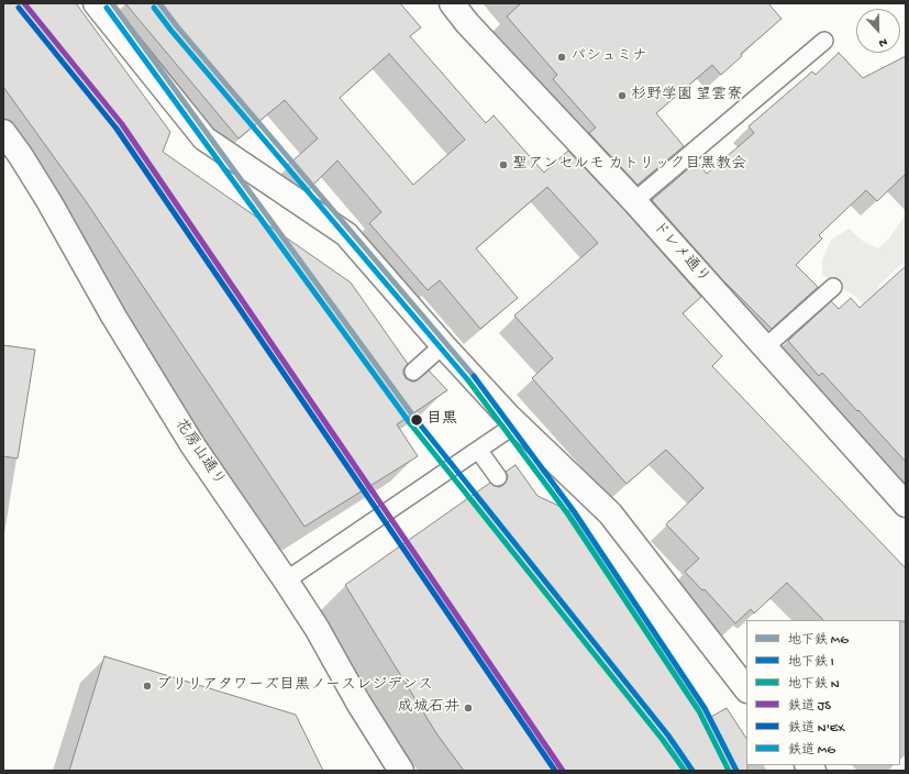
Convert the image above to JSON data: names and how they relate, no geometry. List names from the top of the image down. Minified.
{"streets":{"street":["ドレメ通り","花房山通り"]},"places":["パシュミナ","杉野学園 望雲寮","聖アンセルモ カトリック目黒教会","目黒","ブリリアタワーズ目黒ノースレジデンス","成城石井"],"lines":["metro line MG","rail line JS","rail line N'EX","rail line MG","metro line I","metro line N"],"legend":["地下鉄 MG","地下鉄 I","地下鉄 N","鉄道 JS","鉄道 N'EX","鉄道 MG"],"north":"bottom"}
